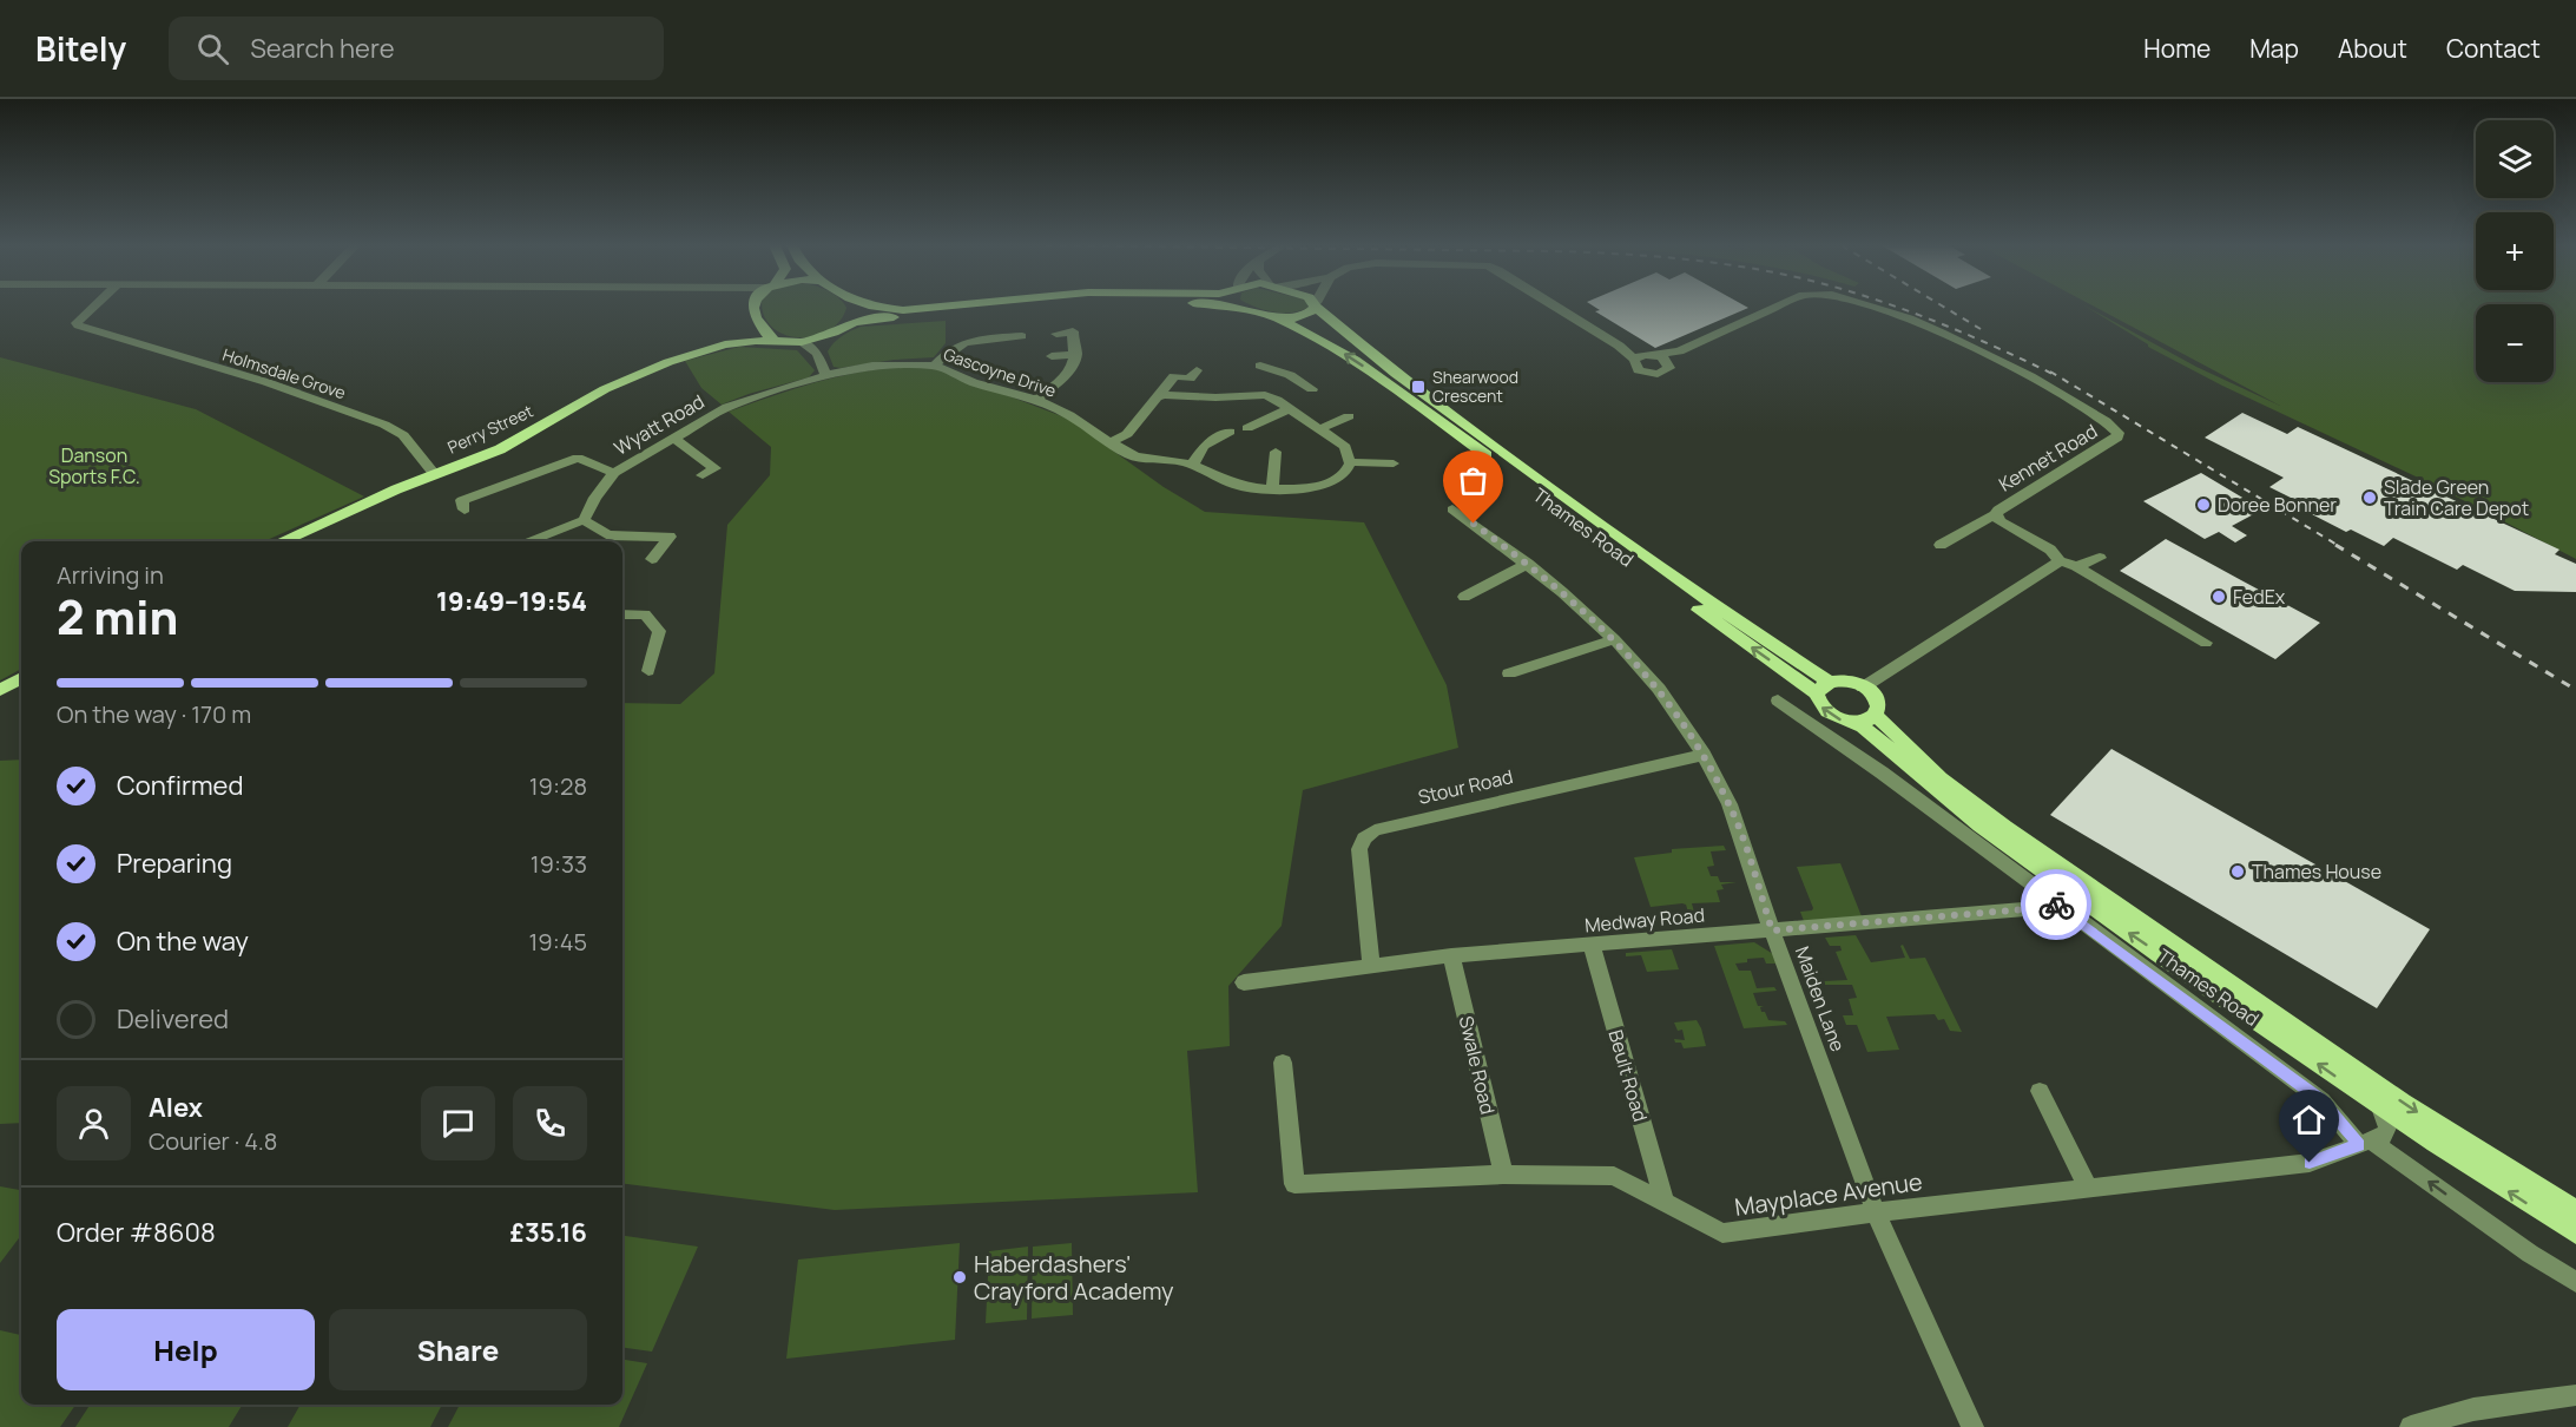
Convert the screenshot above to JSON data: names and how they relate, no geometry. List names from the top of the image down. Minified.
{"streets":{"main road":["Perry Street","Thames Road"],"street":["Gascoyne Drive","Holmsdale Grove","Wyatt Road","Kennet Road","Stour Road","Medway Road","Maiden Lane","Swale Road","Beult Road","Mayplace Avenue"]},"crossings":[["Gascoyne Drive","Wyatt Road"],["Holmsdale Grove","Perry Street"],["Perry Street","Thames Road"],["Thames Road","Medway Road"],["Thames Road","Mayplace Avenue"],["Stour Road","Medway Road"],["Stour Road","Maiden Lane"],["Medway Road","Maiden Lane"],["Medway Road","Swale Road"],["Medway Road","Beult Road"],["Maiden Lane","Mayplace Avenue"],["Swale Road","Mayplace Avenue"],["Beult Road","Mayplace Avenue"]],"parks":["Danson Sports F.C."],"places":{"transit":["Shearwood Crescent"],"other":["Slade Green Train Care Depot","Doree Bonner","FedEx","Thames House","Haberdashers' Crayford Academy"]},"page":{"header":"Bitely","search":"Search here","nav":["Home","Map","About","Contact"],"map_buttons":["+","−"],"heading":["2 min","Arriving in","19:49–19:54"],"panel":["Alex","Courier · 4.8","Order #8608","£35.16"],"bar":"On the way · 170 m","list":[["Confirmed","19:28"],["Preparing","19:33"],["On the way","19:45"],"Delivered"],"buttons":["Help","Share"]}}
